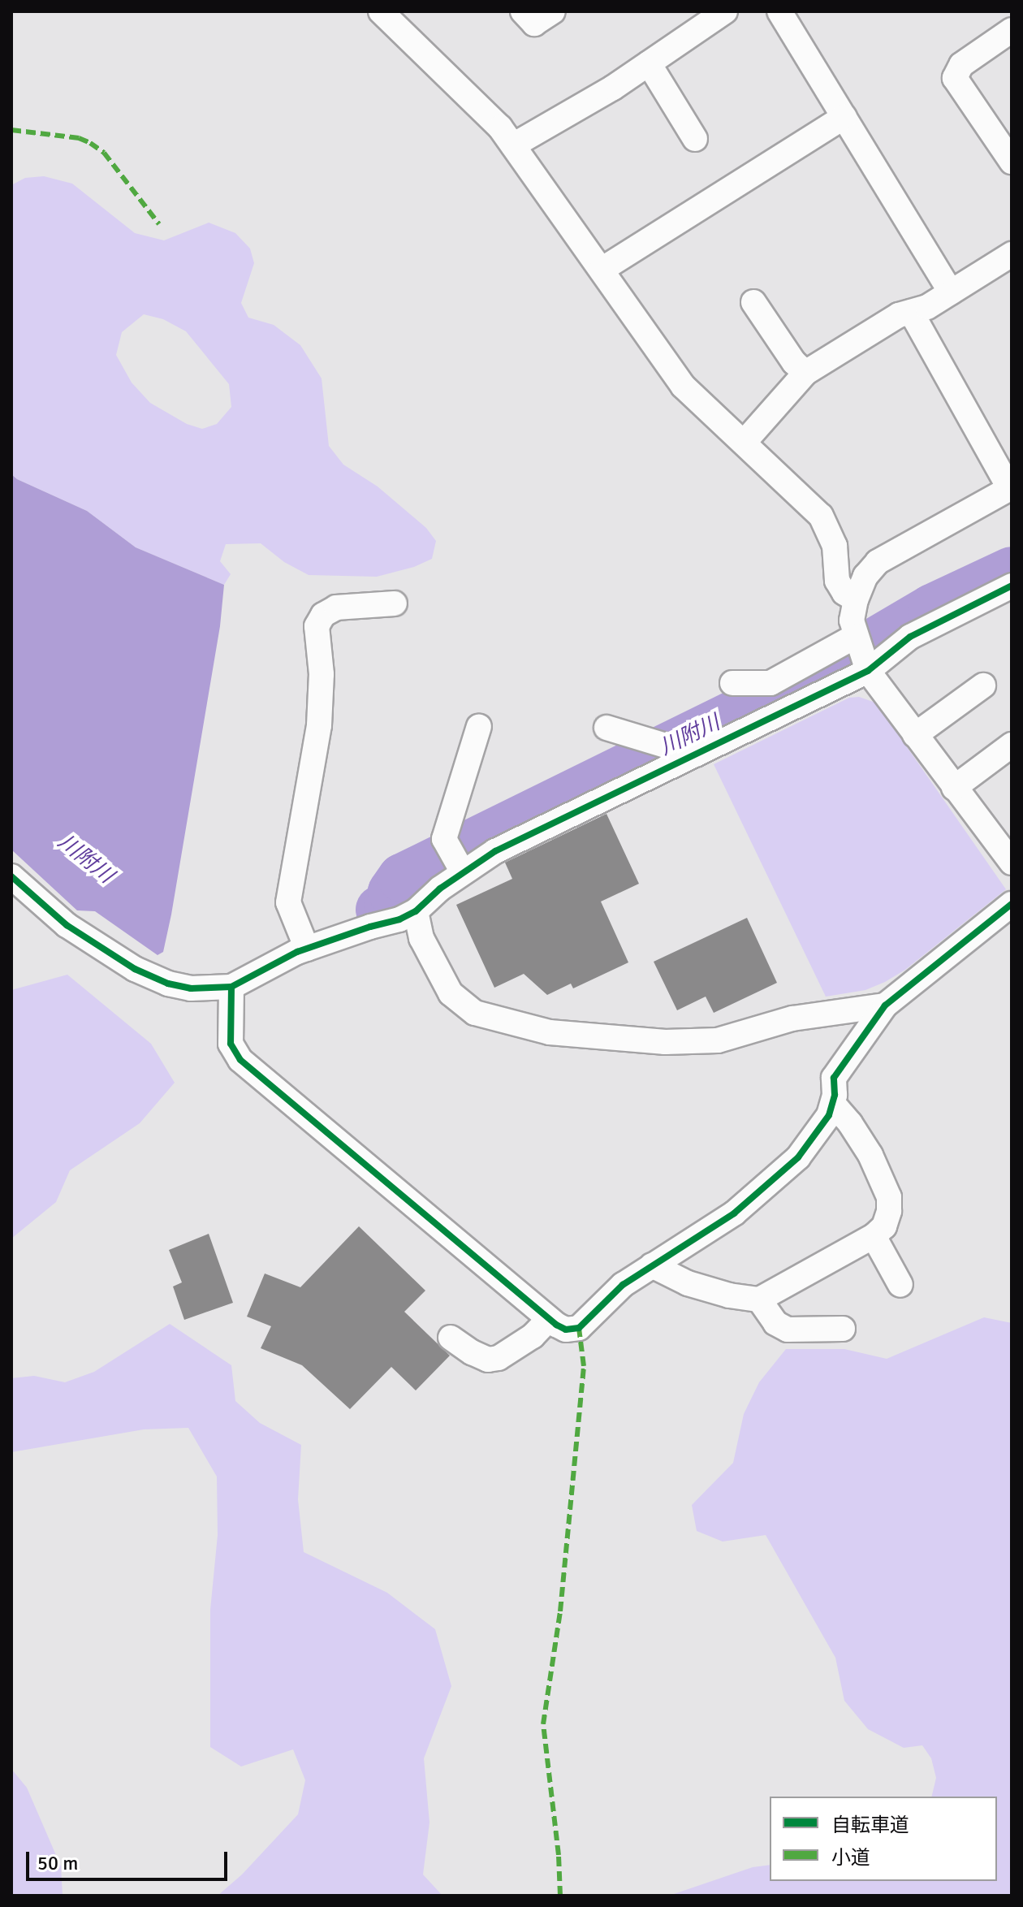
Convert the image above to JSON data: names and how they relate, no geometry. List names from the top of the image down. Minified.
{"water":["川附川"],"legend":["自転車道","小道"],"scale_bar":"50 m"}
